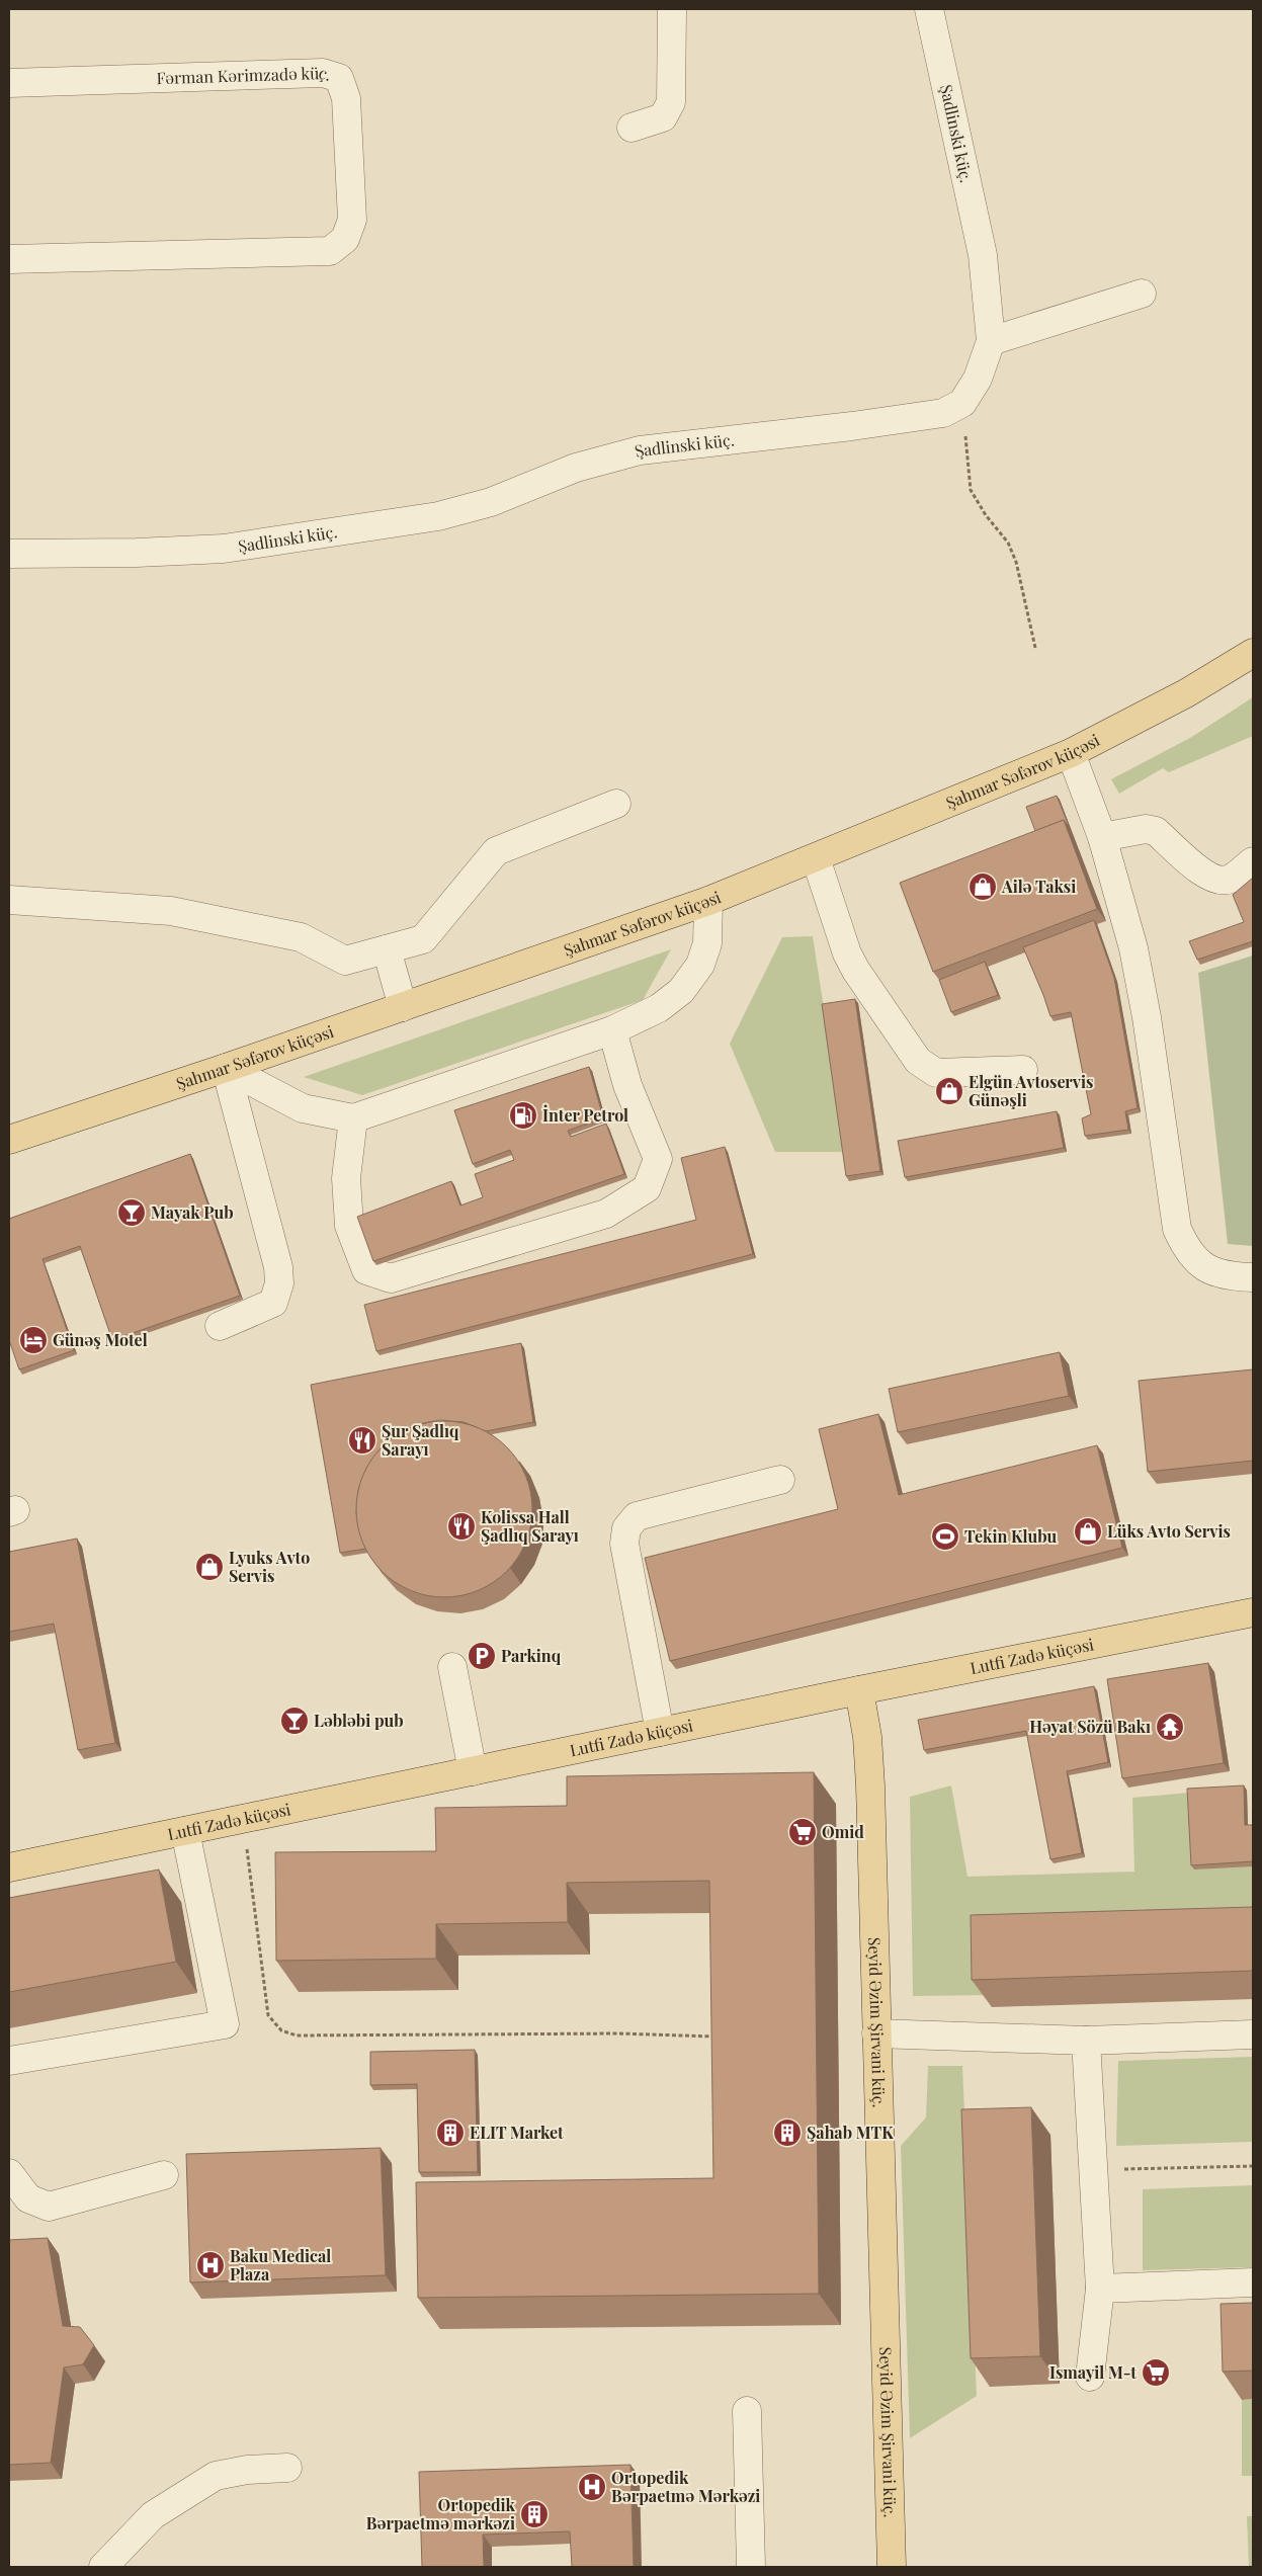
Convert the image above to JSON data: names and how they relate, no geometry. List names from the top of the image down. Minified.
{"streets":{"main road":["Şahmar Səfərov küçəsi","Lutfi Zadə küçəsi","Seyid Əzim Şirvani küç."],"street":["Fərman Kərimzadə küç.","Şadlinski küç."]},"crossings":[["Lutfi Zadə küçəsi","Seyid Əzim Şirvani küç."]],"places":{"shop":["Ailə Taksi","Elgün Avtoservis Günəşli","Lüks Avto Servis","Lyuks Avto Servis"],"fuel station":["İnter Petrol"],"bar":["Mayak Pub","Ləbləbi pub"],"hotel":["Günəş Motel"],"restaurant":["Şur Şadlıq Sarayı","Kolissa Hall Şadlıq Sarayı"],"sports":["Tekin Klubu"],"parking":["Parkinq"],"temple":["Həyat Sözü Bakı"],"supermarket":["Omid","Ismayil M-t"],"building":["ELIT Market","Şahab MTK","Ortopedik Bərpaetmə mərkəzi"],"hospital":["Baku Medical Plaza","Ortopedik Bərpaetmə Mərkəzi"]}}
